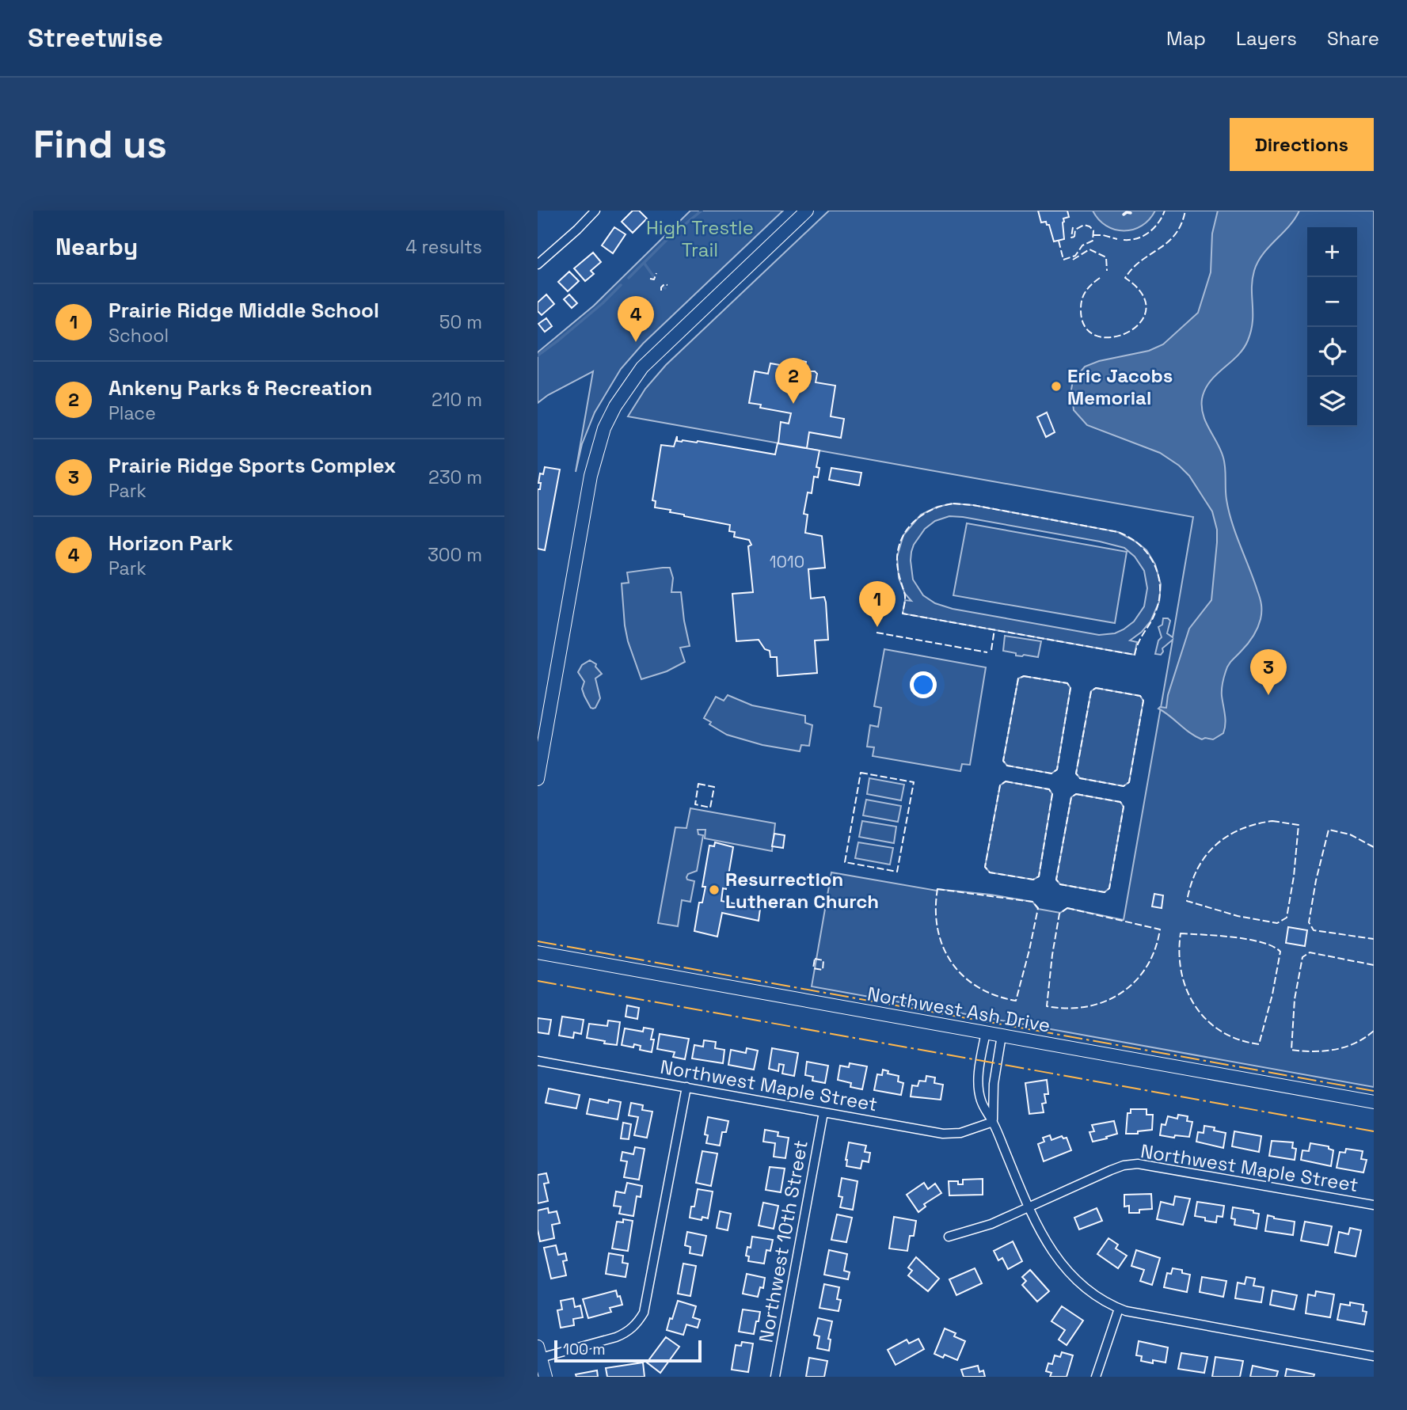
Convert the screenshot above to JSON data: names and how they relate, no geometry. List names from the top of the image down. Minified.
{"streets":{"street":["Northwest Ash Drive","Northwest Maple Street","Northwest 10th Street"]},"crossings":[["Northwest Maple Street","Northwest 10th Street"]],"parks":["High Trestle Trail"],"places":["Eric Jacobs Memorial","Resurrection Lutheran Church"],"house_numbers":["1010"],"scale_bar":"100 m","page":{"header":"Streetwise","nav":["Map","Layers","Share"],"buttons":"Directions","title":"Find us","heading":["Nearby","4 results"],"map_buttons":["+","−"],"list":[{"mark":"1","name":"Prairie Ridge Middle School","note":"School","value":"50 m"},{"mark":"2","name":"Ankeny Parks & Recreation","note":"Place","value":"210 m"},{"mark":"3","name":"Prairie Ridge Sports Complex","note":"Park","value":"230 m"},{"mark":"4","name":"Horizon Park","note":"Park","value":"300 m"}],"pins":["4","2","1","3"],"scale":"100 m"}}
